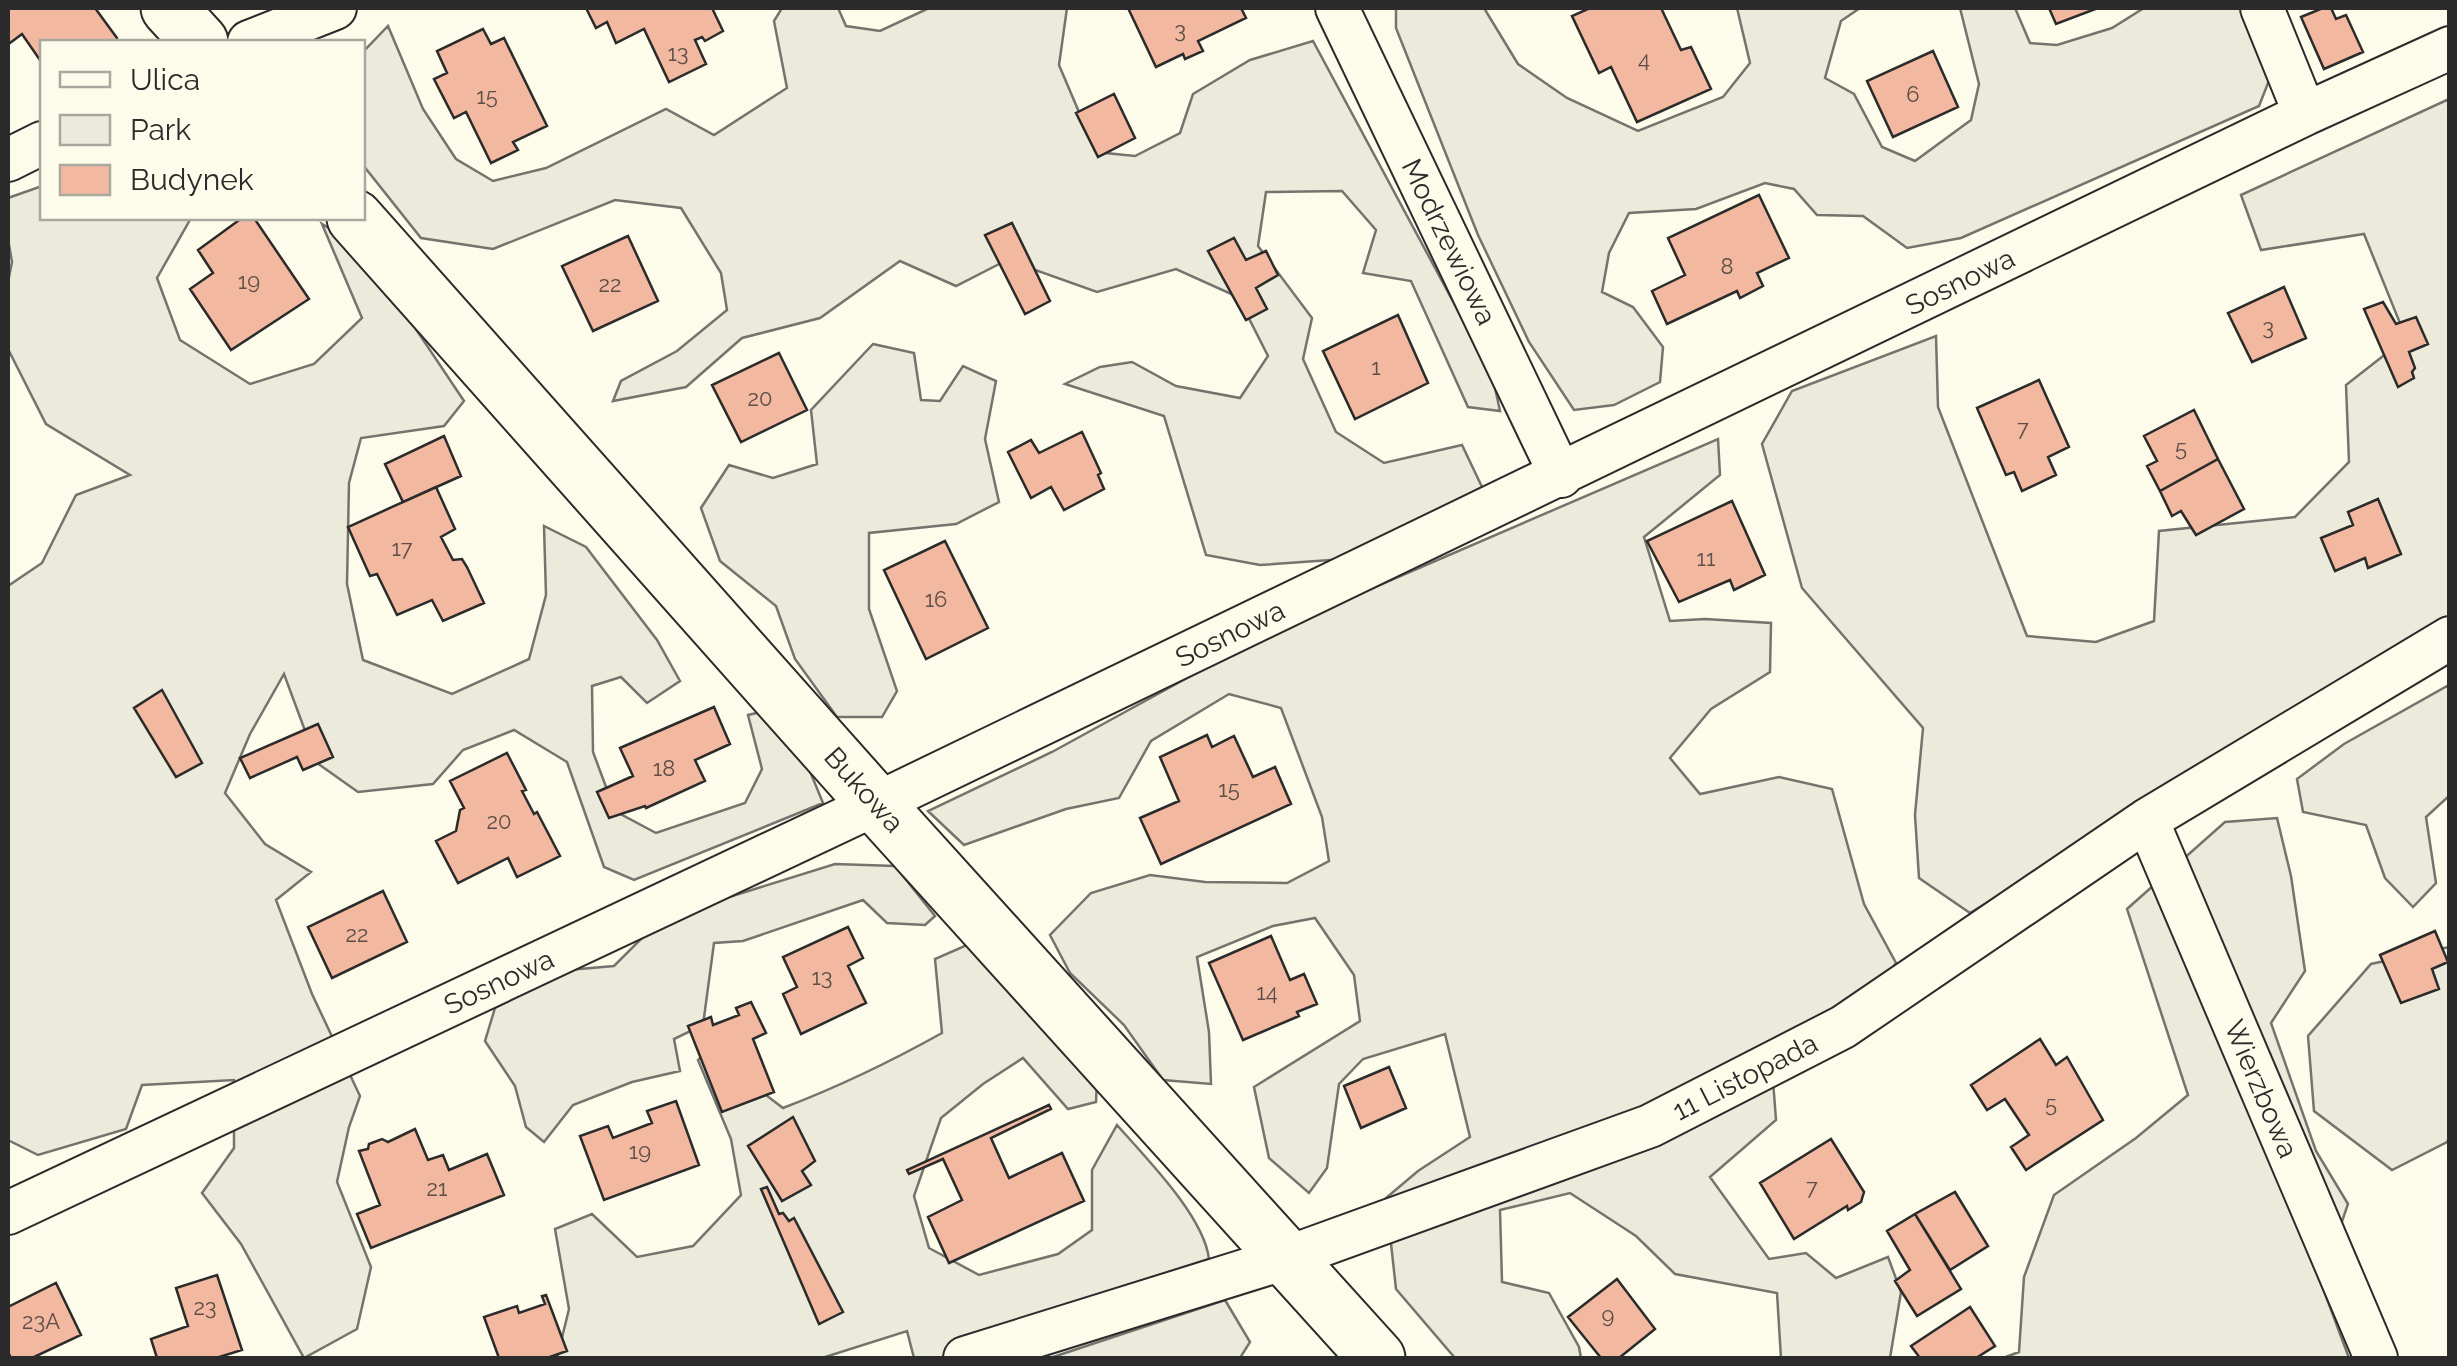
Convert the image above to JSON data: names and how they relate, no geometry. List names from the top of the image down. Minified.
{"streets":{"street":["Modrzewiowa","Sosnowa","Bukowa","11 Listopada","Wierzbowa"]},"crossings":[["Modrzewiowa","Sosnowa"],["Sosnowa","Bukowa"],["Bukowa","11 Listopada"],["11 Listopada","Wierzbowa"]],"house_numbers":["3","13","4","6","15","8","19","22","3","1","20","7","5","17","11","16","18","15","20","22","13","14","5","19","7","21","23","9","23A"],"legend":["Ulica","Park","Budynek"]}
